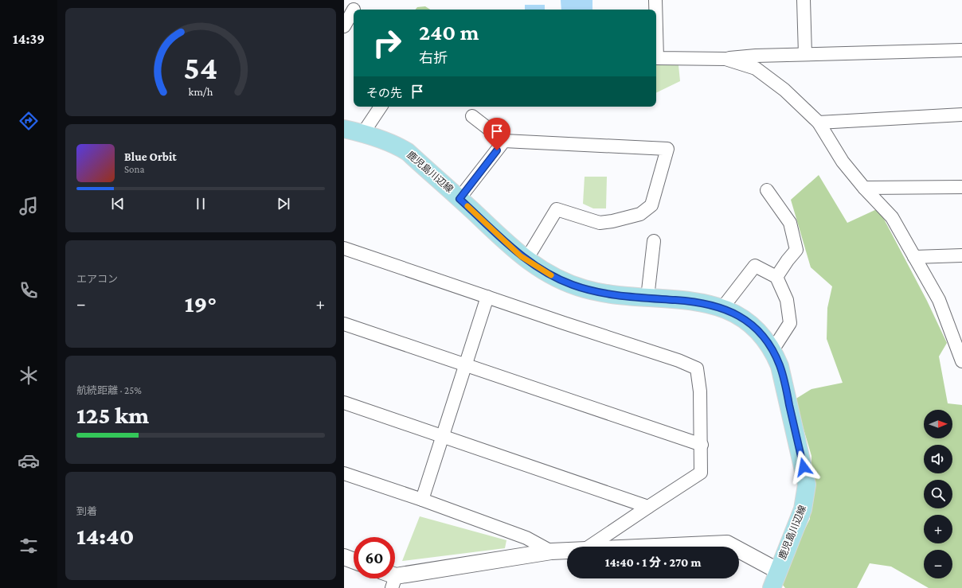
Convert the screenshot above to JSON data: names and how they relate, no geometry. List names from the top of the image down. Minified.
{"streets":{"main road":["鹿児島川辺線"]},"north":"right","page":{"tabs":"14:39","turn":["240 m","右折"],"then":"その先","song":["Blue Orbit","Sona"],"tile":["エアコン",["航続距離 · 25%","125 km"],["到着","14:40"]],"heat":["−","19°","+"],"map_buttons":["+","−"],"limit":"60","trip":"14:40 · 1 分 · 270 m","gauge":["54","km/h"]}}
